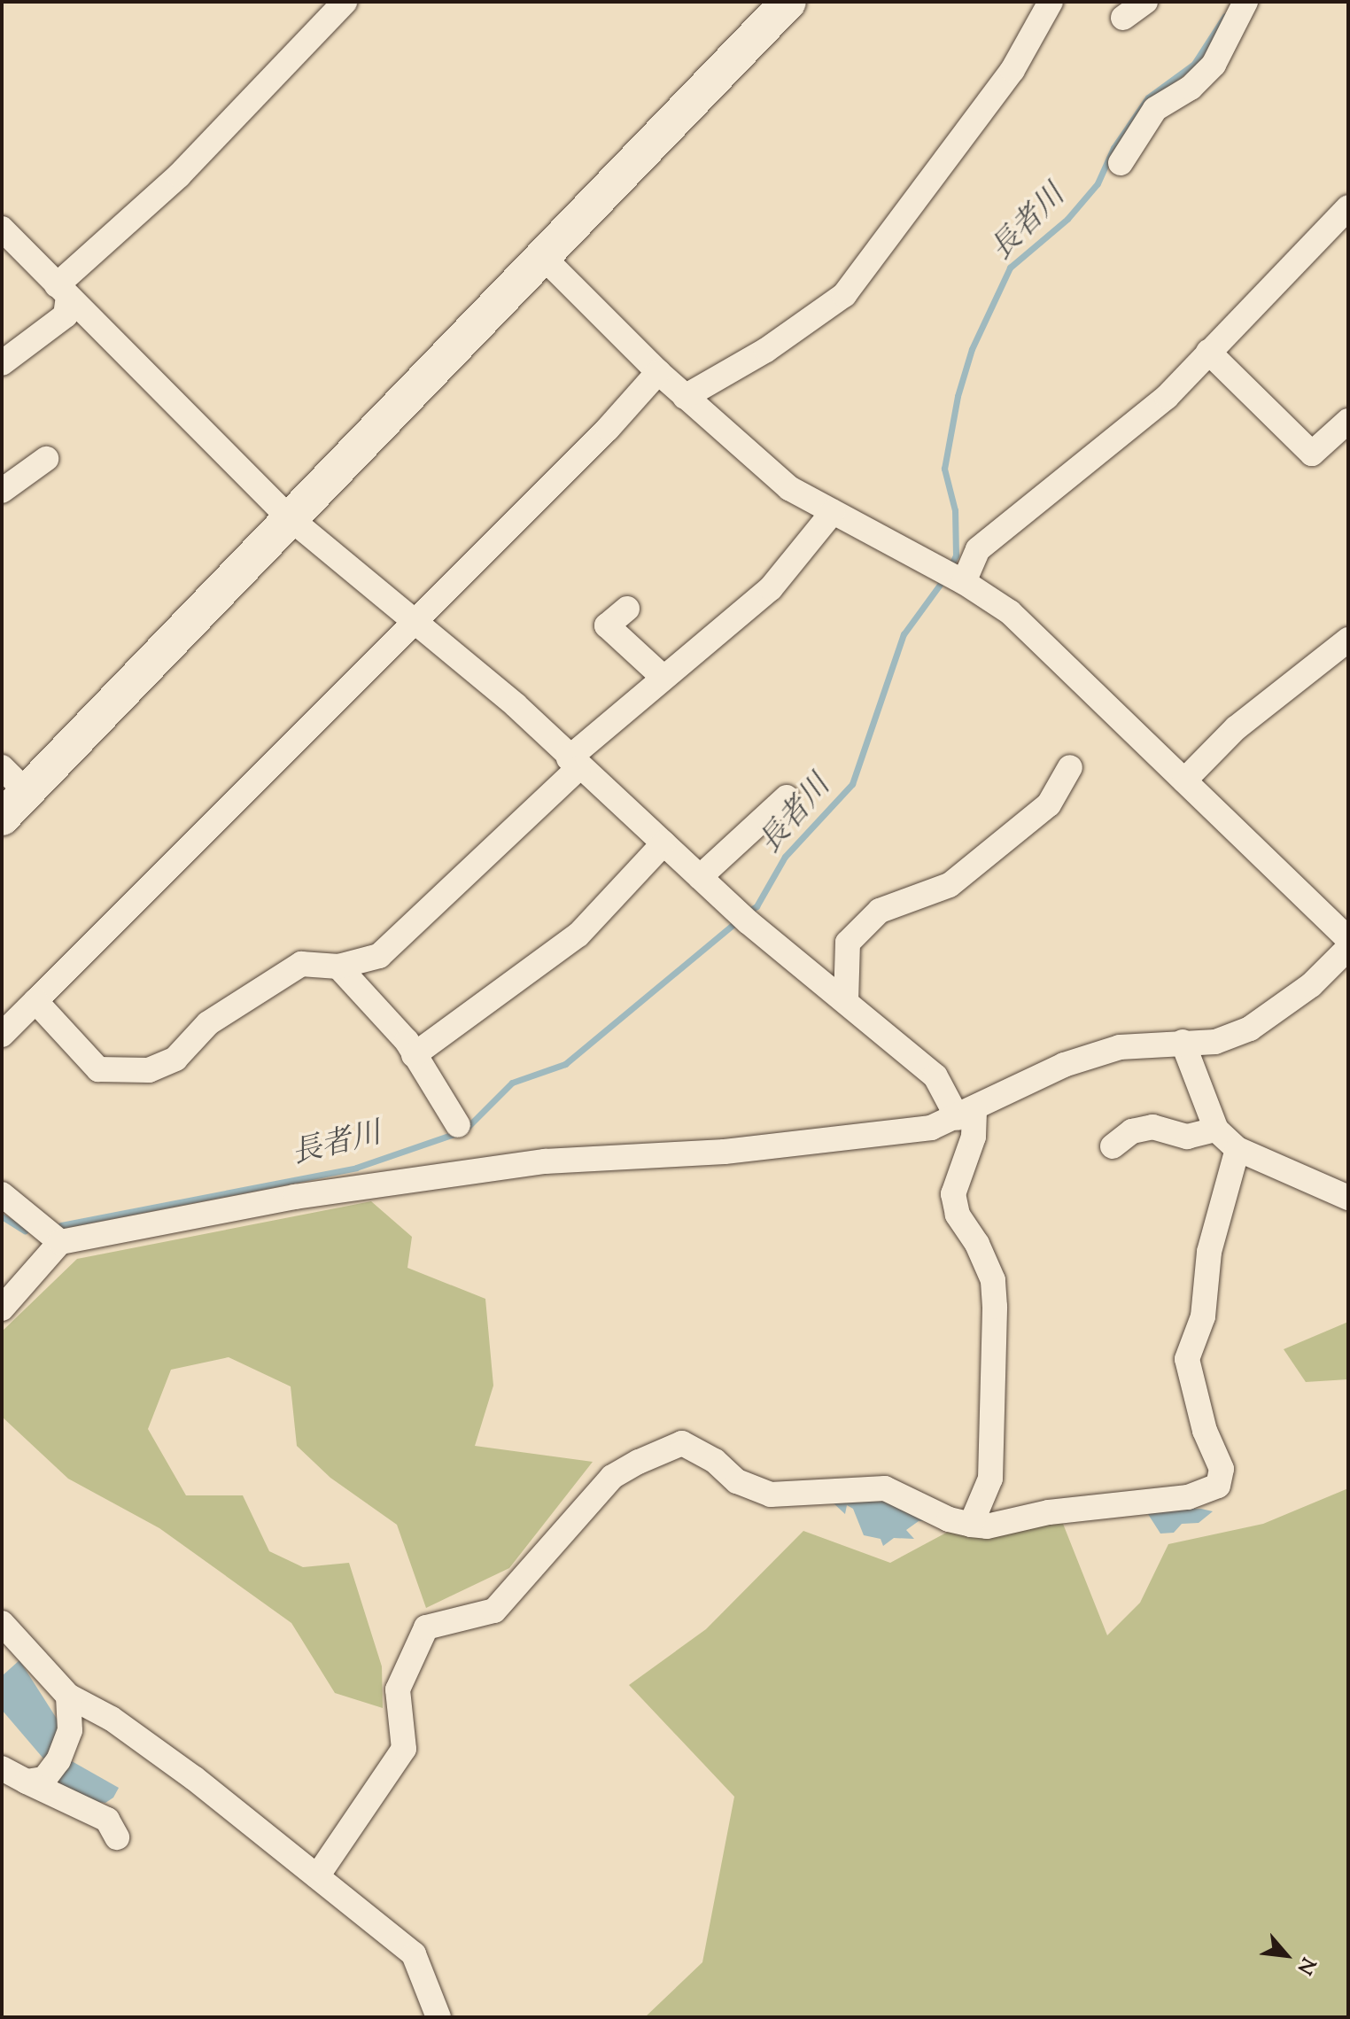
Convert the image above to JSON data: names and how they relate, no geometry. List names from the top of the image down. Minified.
{"water":["長者川"],"north":"bottom right"}
